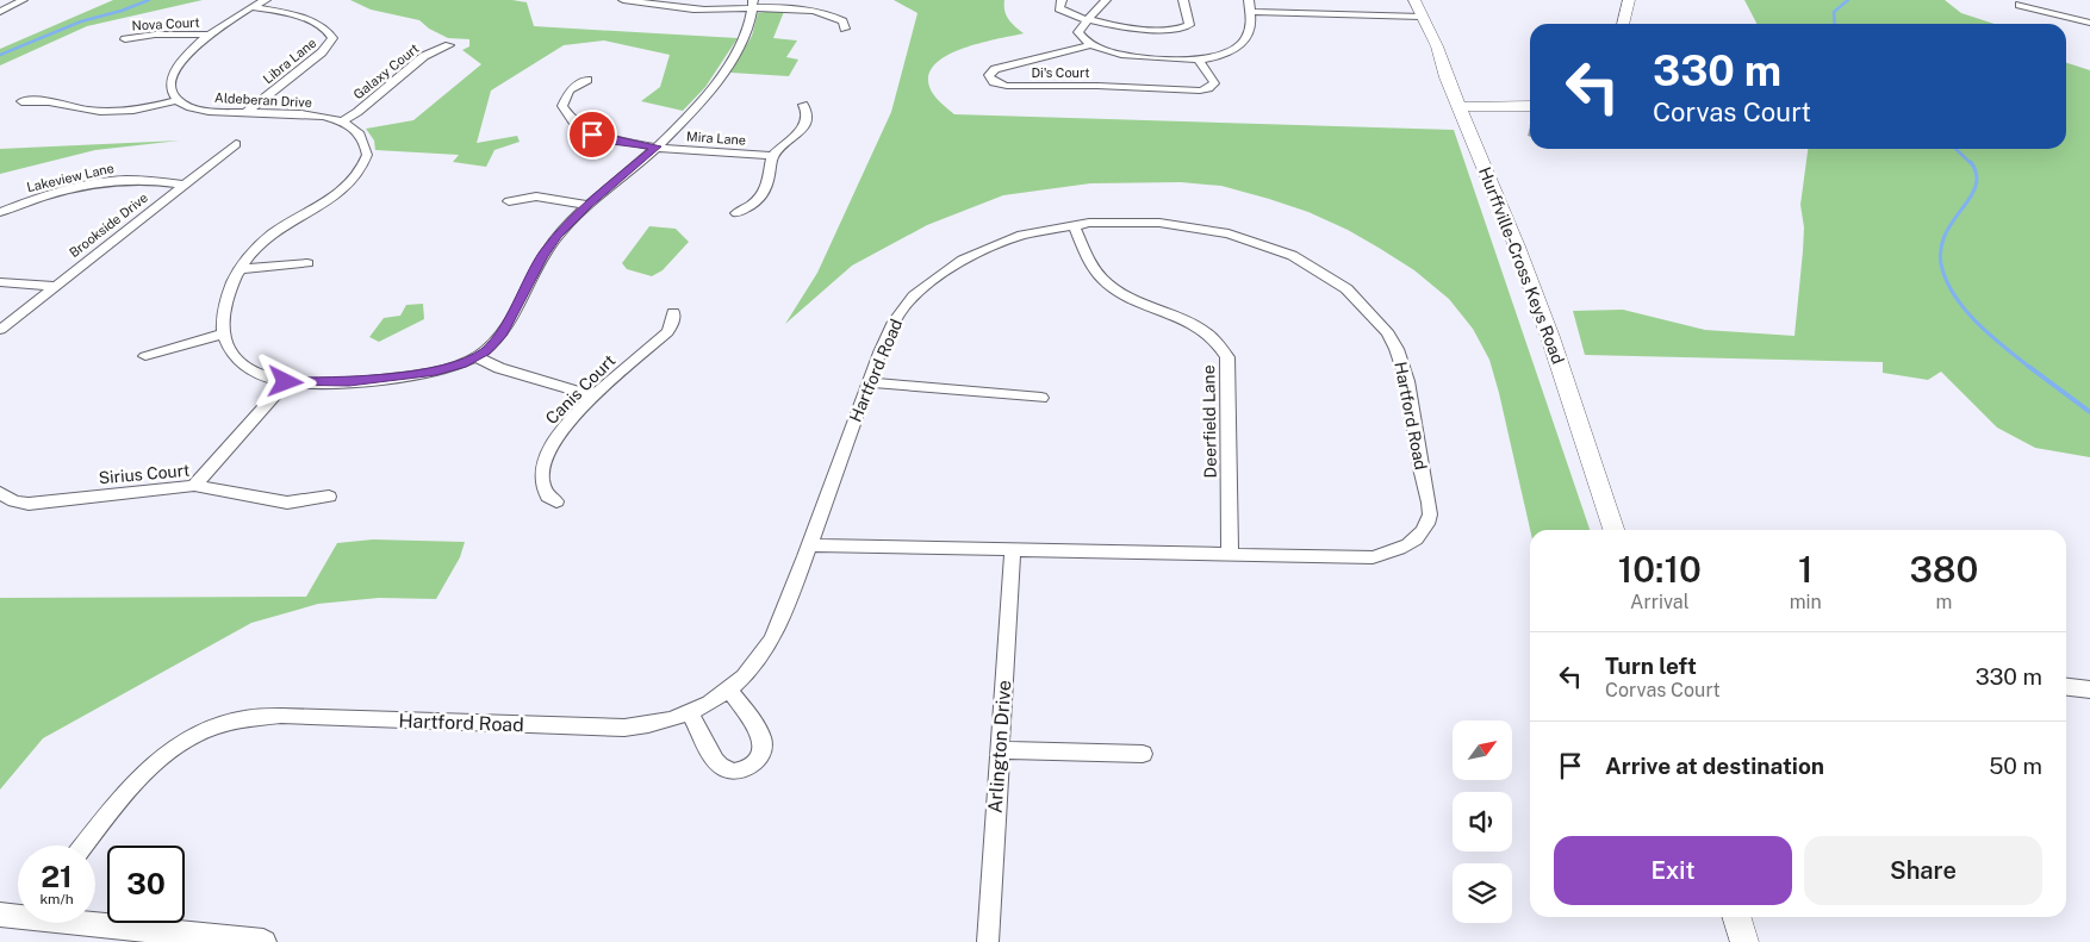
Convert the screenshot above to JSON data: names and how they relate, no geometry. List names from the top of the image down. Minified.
{"streets":{"main road":["Hurffville-Cross Keys Road"],"street":["Nova Court","Libra Lane","Galaxy Court","Di's Court","Aldeberan Drive","Mira Lane","Lakeview Lane","Brookside Drive","Hartford Road","Canis Court","Deerfield Lane","Sirius Court","Arlington Drive"]},"crossings":[["Libra Lane","Aldeberan Drive"],["Galaxy Court","Aldeberan Drive"],["Lakeview Lane","Brookside Drive"],["Hartford Road","Deerfield Lane"],["Hartford Road","Arlington Drive"]],"north":"top right","page":{"turn":["330 m","Corvas Court"],"eta":["10:10","Arrival","1","min","380","m"],"list":[{"name":"Turn left","note":"Corvas Court","value":"330 m"},{"name":"Arrive at destination","value":"50 m"}],"buttons":["Exit","Share"],"speed":"21 km/h","limit":"30"}}
